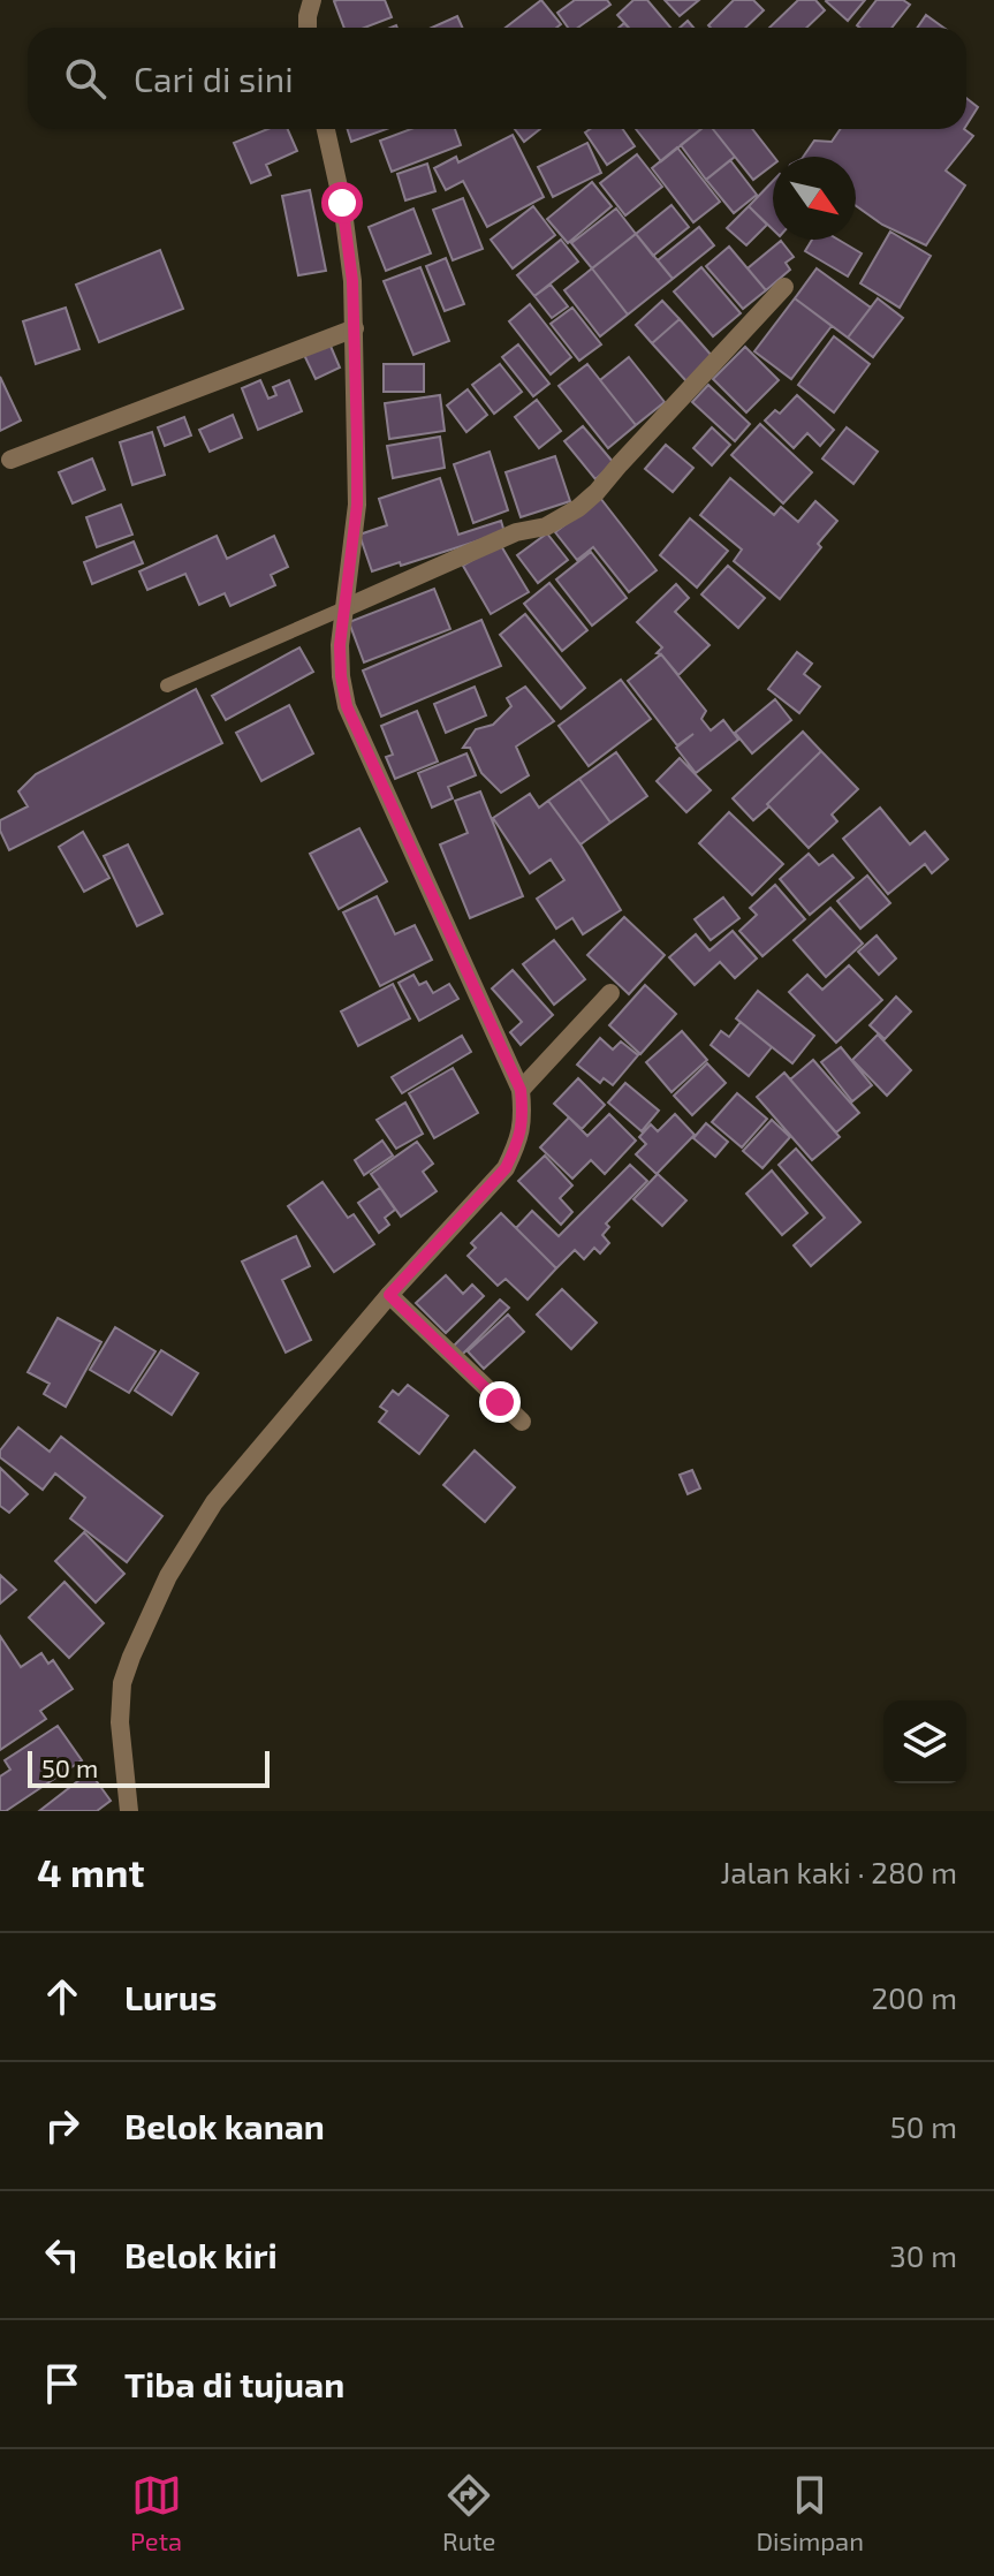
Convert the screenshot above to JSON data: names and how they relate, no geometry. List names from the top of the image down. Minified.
{"scale_bar":"50 m","north":"bottom right","page":{"search":"Cari di sini","scale":"50 m","heading":["4 mnt","Jalan kaki · 280 m"],"list":[["Lurus","200 m"],["Belok kanan","50 m"],["Belok kiri","30 m"],"Tiba di tujuan"],"nav":["Peta","Rute","Disimpan"]}}
